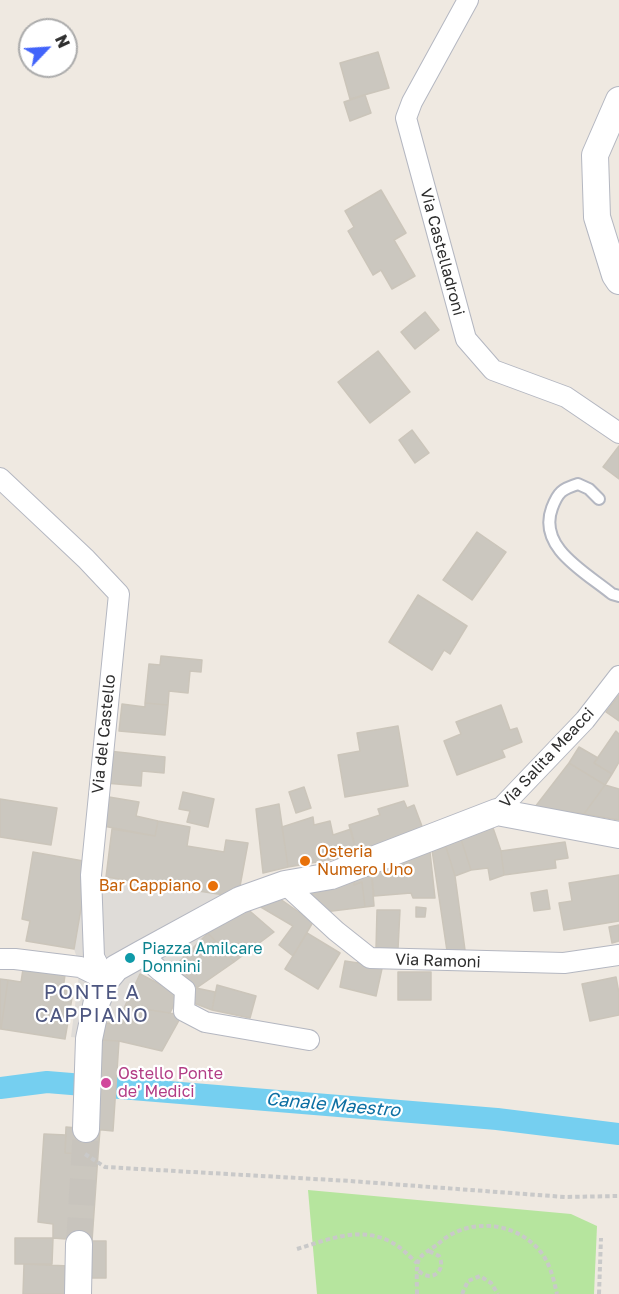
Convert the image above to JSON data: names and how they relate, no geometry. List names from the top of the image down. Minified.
{"streets":{"street":["Via Castelladroni","Via del Castello","Via Salita Meacci","Via Ramoni"]},"districts":["PONTE A CAPPIANO"],"water":["Canale Maestro"],"places":["Osteria Numero Uno","Bar Cappiano","Piazza Amilcare Donnini","Ostello Ponte de' Medici"],"north":"top right"}
